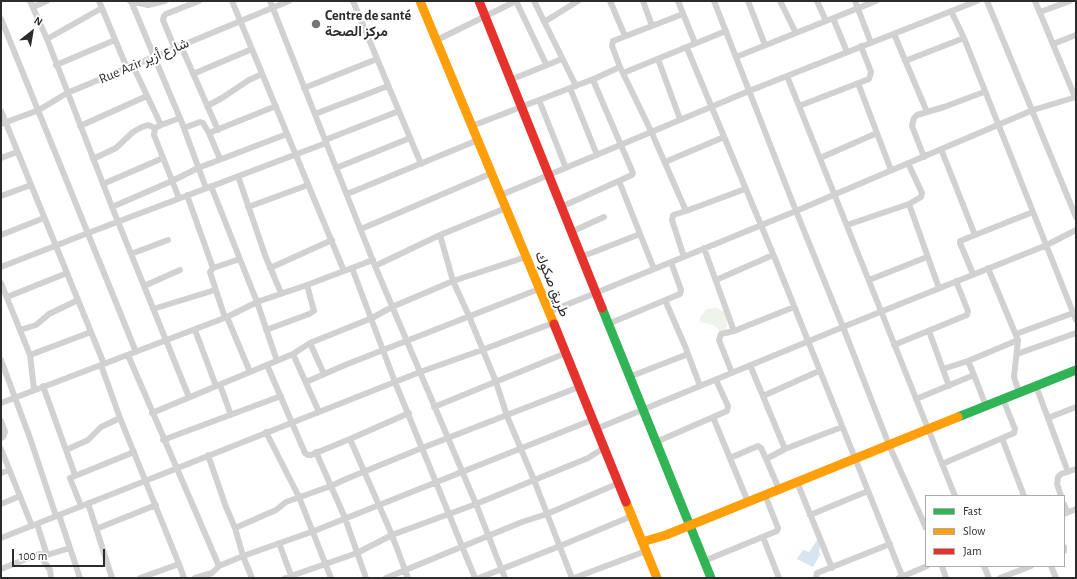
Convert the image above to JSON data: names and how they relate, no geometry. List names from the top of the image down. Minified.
{"streets":{"street":["Rue Azir شارع أزير","طريق صكوك"]},"places":["Centre de santé مركز الصحة"],"legend":["Fast","Slow","Jam"],"scale_bar":"100 m","north":"top right"}
